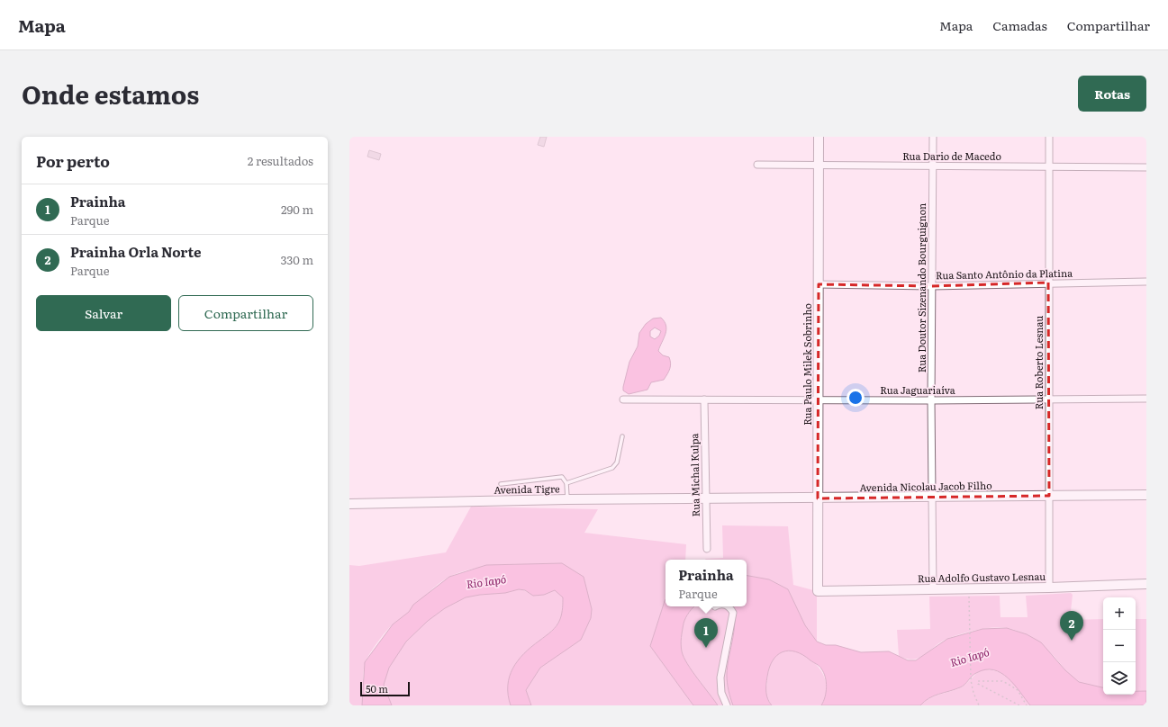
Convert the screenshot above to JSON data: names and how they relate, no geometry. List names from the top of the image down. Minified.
{"streets":{"street":["Rua Dario de Macedo","Rua Santo Antônio da Platina","Rua Doutor Sizenando Bourguignon","Rua Roberto Lesnau","Rua Paulo Milek Sobrinho","Rua Jaguariaíva","Rua Michal Kulpa","Avenida Nicolau Jacob Filho","Avenida Tigre","Rua Adolfo Gustavo Lesnau"]},"crossings":[["Rua Dario de Macedo","Rua Doutor Sizenando Bourguignon"],["Rua Dario de Macedo","Rua Roberto Lesnau"],["Rua Dario de Macedo","Rua Paulo Milek Sobrinho"],["Rua Santo Antônio da Platina","Rua Doutor Sizenando Bourguignon"],["Rua Santo Antônio da Platina","Rua Roberto Lesnau"],["Rua Santo Antônio da Platina","Rua Paulo Milek Sobrinho"],["Rua Doutor Sizenando Bourguignon","Rua Jaguariaíva"],["Rua Doutor Sizenando Bourguignon","Avenida Nicolau Jacob Filho"],["Rua Doutor Sizenando Bourguignon","Rua Adolfo Gustavo Lesnau"],["Rua Roberto Lesnau","Rua Jaguariaíva"],["Rua Roberto Lesnau","Avenida Nicolau Jacob Filho"],["Rua Roberto Lesnau","Rua Adolfo Gustavo Lesnau"],["Rua Paulo Milek Sobrinho","Rua Jaguariaíva"],["Rua Paulo Milek Sobrinho","Avenida Nicolau Jacob Filho"],["Rua Paulo Milek Sobrinho","Rua Adolfo Gustavo Lesnau"],["Rua Jaguariaíva","Rua Michal Kulpa"],["Rua Michal Kulpa","Avenida Nicolau Jacob Filho"],["Rua Michal Kulpa","Avenida Tigre"],["Avenida Nicolau Jacob Filho","Avenida Tigre"]],"water":["Rio Iapó"],"scale_bar":"50 m","page":{"header":"Mapa","nav":["Mapa","Camadas","Compartilhar"],"title":"Onde estamos","buttons":["Rotas",["Salvar","Compartilhar"]],"heading":["Por perto","2 resultados"],"list":[{"mark":"1","name":"Prainha","note":"Parque","value":"290 m"},{"mark":"2","name":"Prainha Orla Norte","note":"Parque","value":"330 m"}],"popup":["Prainha","Parque"],"map_buttons":["+","−"],"pins":["2","1"],"scale":"50 m"}}
